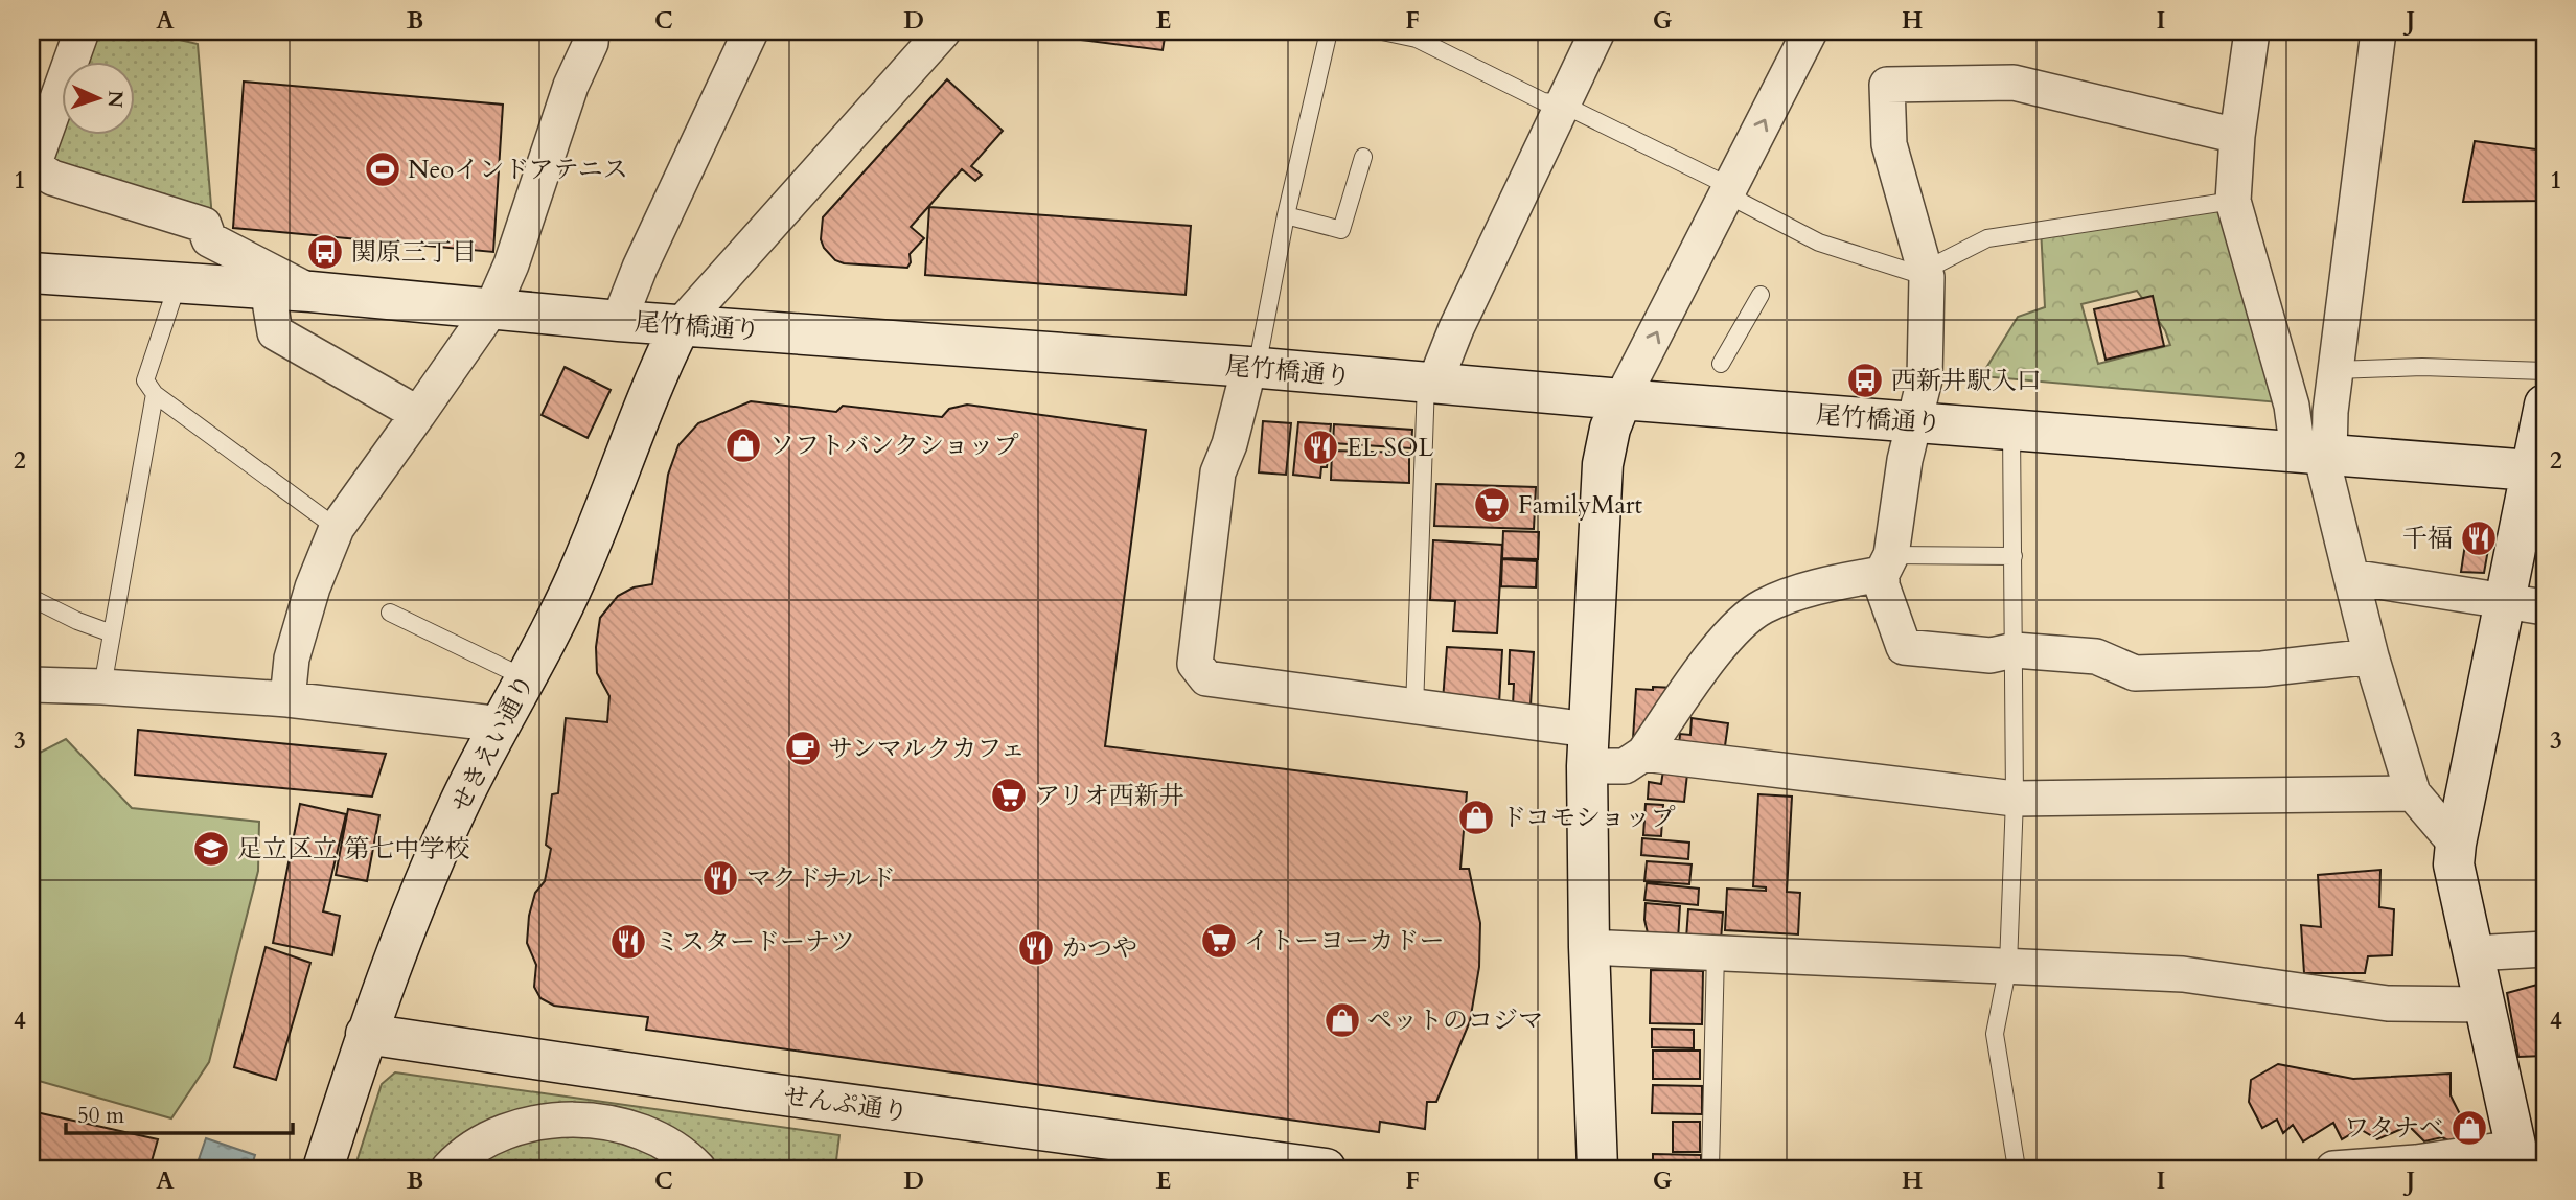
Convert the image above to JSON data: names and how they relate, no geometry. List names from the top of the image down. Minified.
{"streets":{"street":["尾竹橋通り","せきえい通り","せんぷ通り"]},"crossings":[["尾竹橋通り","せきえい通り"],["せきえい通り","せんぷ通り"]],"places":{"sports":["Neoインドアテニス"],"bus stop":["関原三丁目","西新井駅入口"],"shop":["ソフトバンクショップ","ドコモショップ","ペットのコジマ","ワタナベ"],"restaurant":["EL SOL","千福","マクドナルド","ミスタードーナツ","かつや"],"supermarket":["FamilyMart","アリオ西新井","イトーヨーカドー"],"cafe":["サンマルクカフェ"],"school or university":["足立区立 第七中学校"]},"scale_bar":"50 m","north":"right","grid":{"columns":["A","B","C","D","E","F","G","H","I","J"],"rows":["1","2","3","4"]}}
